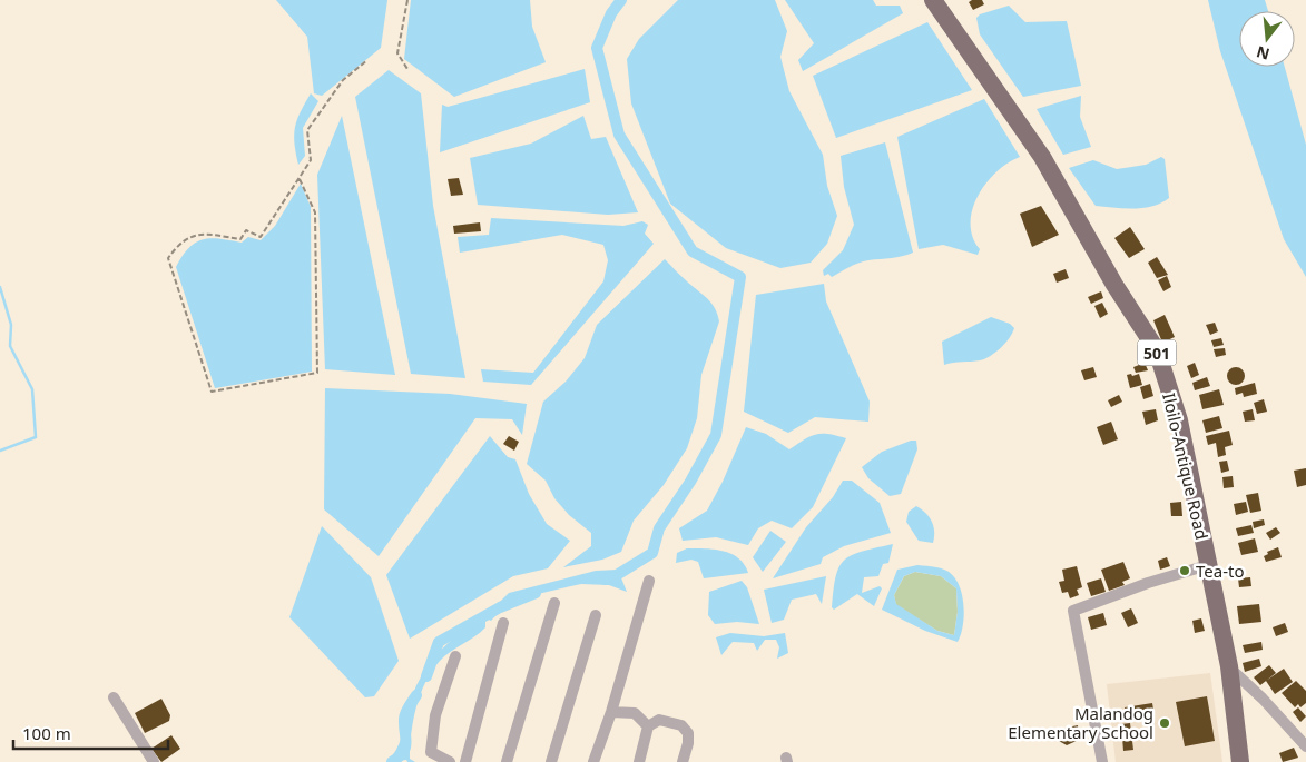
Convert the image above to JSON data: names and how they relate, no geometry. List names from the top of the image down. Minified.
{"streets":{"main road":["501","Iloilo-Antique Road"]},"places":["Tea-to","Malandog Elementary School"],"scale_bar":"100 m","north":"bottom"}
